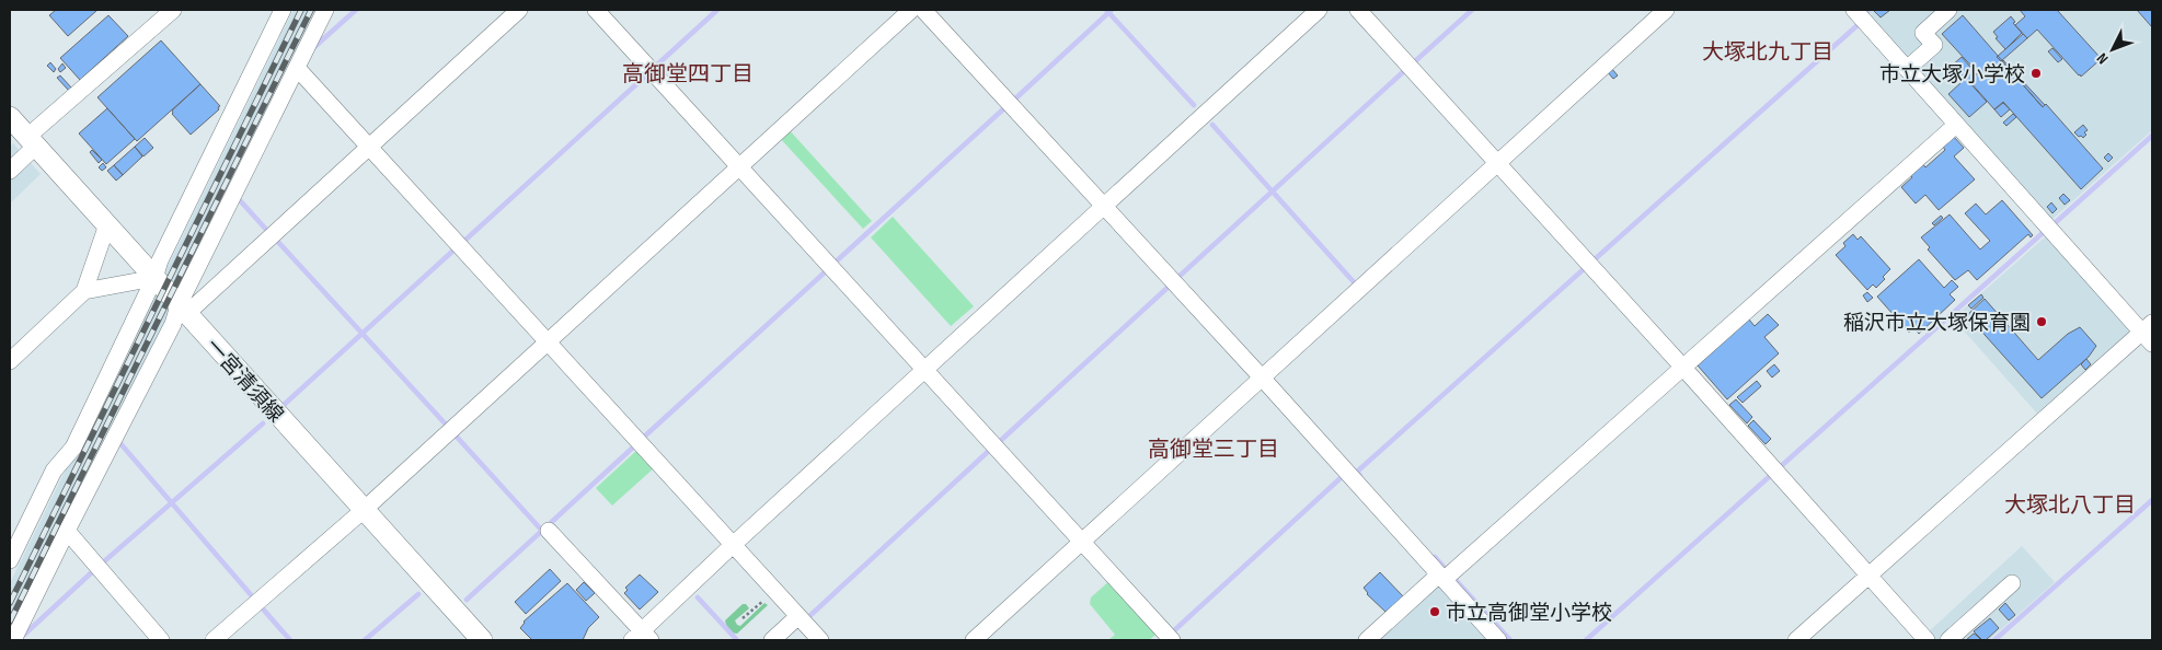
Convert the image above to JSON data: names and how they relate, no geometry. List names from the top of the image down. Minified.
{"streets":{"main road":["一宮清須線"]},"districts":["大塚北九丁目","高御堂四丁目","高御堂三丁目","大塚北八丁目"],"places":["市立大塚小学校","稲沢市立大塚保育園","市立高御堂小学校"],"north":"bottom left"}
